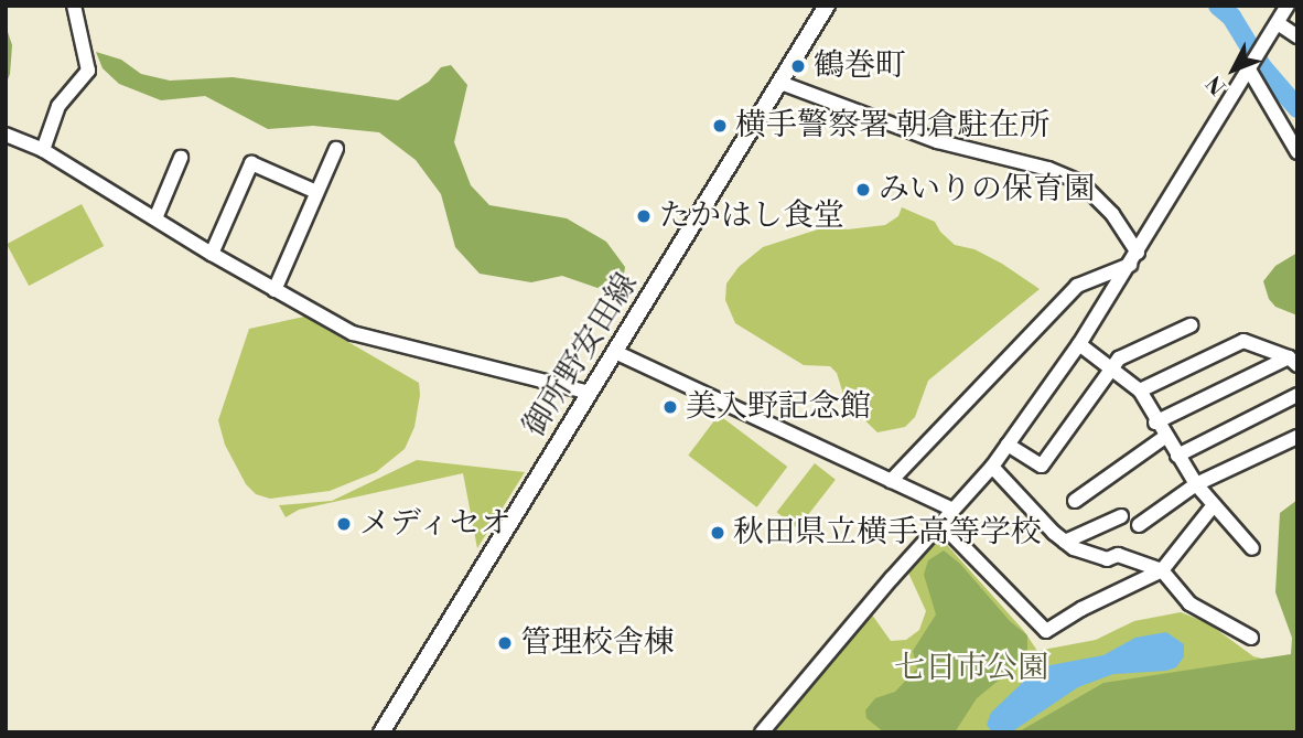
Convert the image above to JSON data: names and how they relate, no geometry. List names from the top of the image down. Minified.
{"streets":{"main road":["御所野安田線"]},"parks":["七日市公園"],"places":["鶴巻町","横手警察署 朝倉駐在所","みいりの保育園","たかはし食堂","美入野記念館","メディセオ","秋田県立横手高等学校","管理校舎棟"],"north":"bottom left"}
